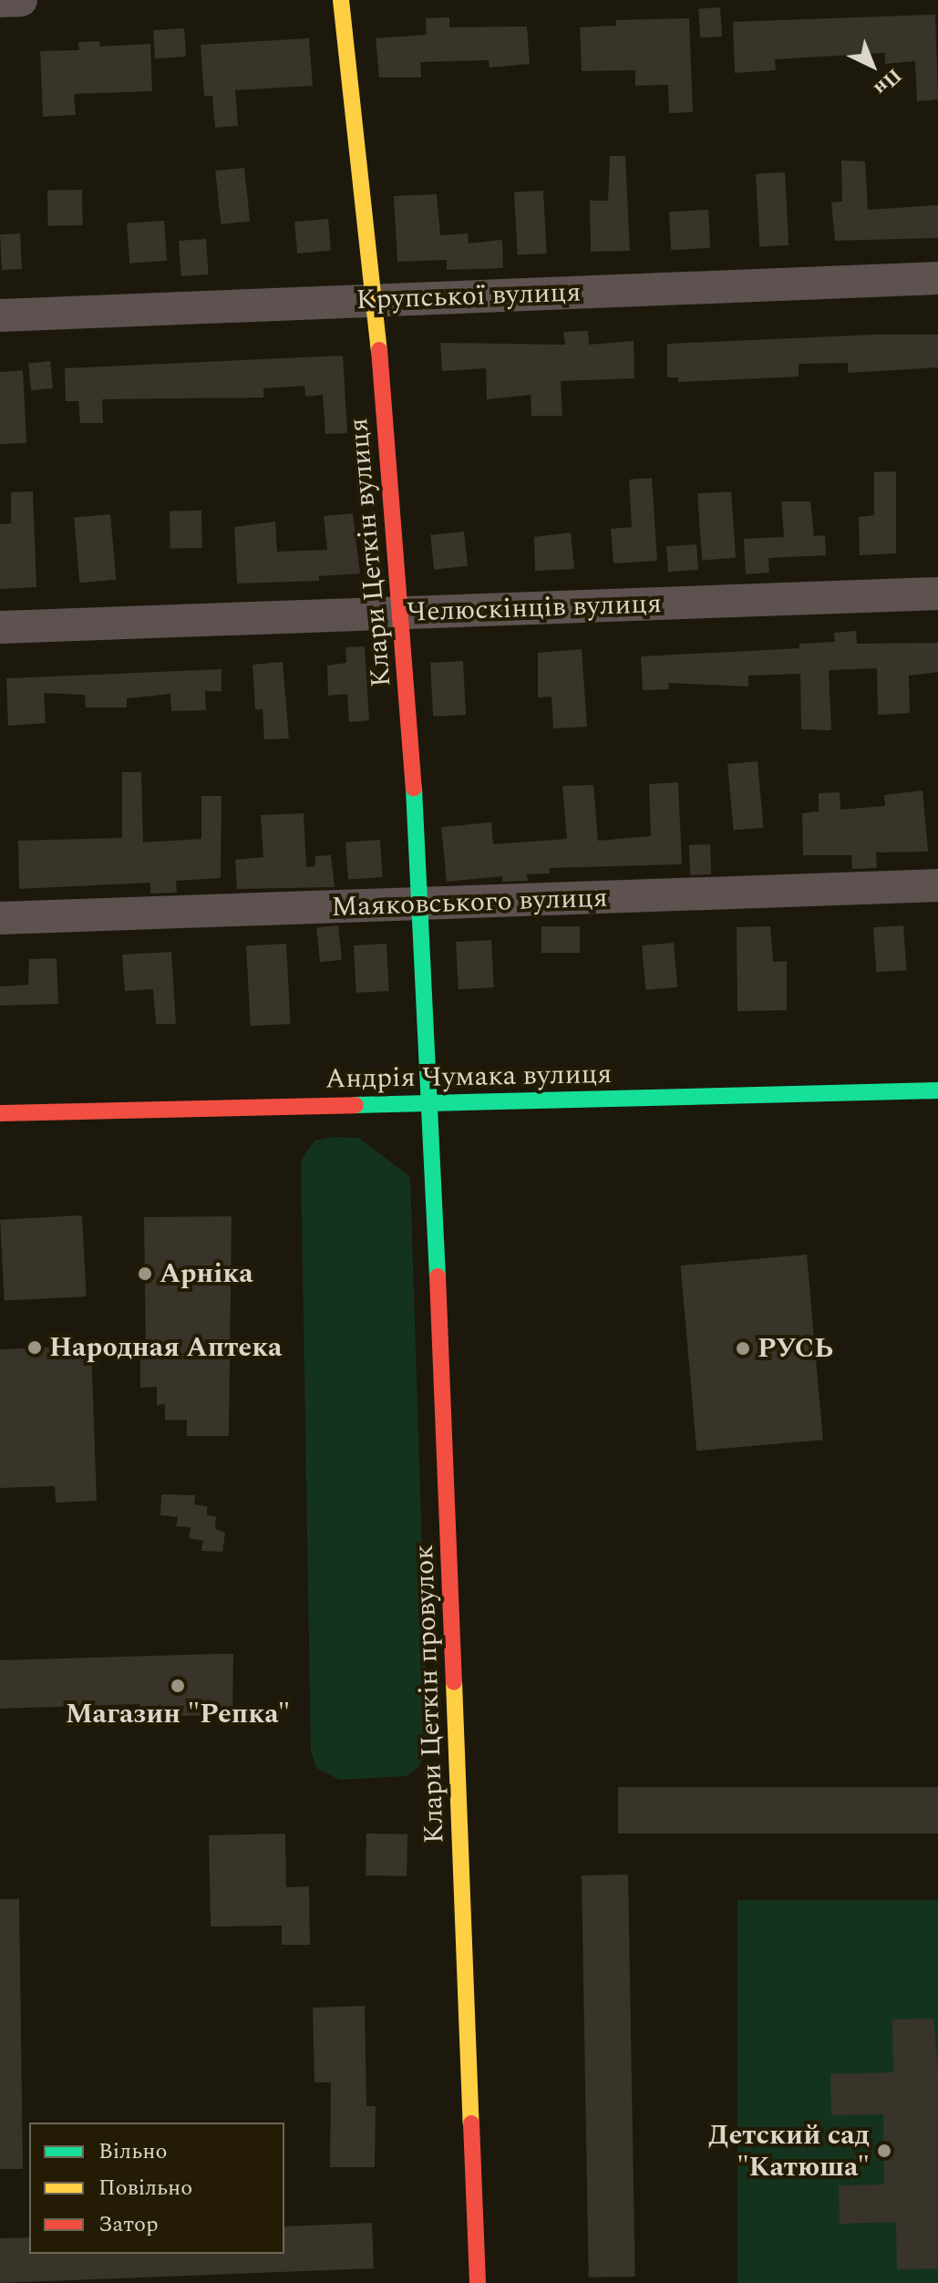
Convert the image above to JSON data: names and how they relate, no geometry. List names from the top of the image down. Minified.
{"streets":{"street":["Крупської вулиця","Клари Цеткін вулиця","Челюскінців вулиця","Маяковського вулиця","Андрія Чумака вулиця","Клари Цеткін провулок"]},"crossings":[["Крупської вулиця","Клари Цеткін вулиця"],["Клари Цеткін вулиця","Челюскінців вулиця"],["Клари Цеткін вулиця","Маяковського вулиця"],["Клари Цеткін вулиця","Андрія Чумака вулиця"],["Клари Цеткін вулиця","Клари Цеткін провулок"],["Андрія Чумака вулиця","Клари Цеткін провулок"]],"places":["Арніка","Народная Аптека","РУСЬ","Магазин \"Репка\"","Детский сад \"Катюша\""],"legend":["Вільно","Повільно","Затор"],"north":"bottom right"}
